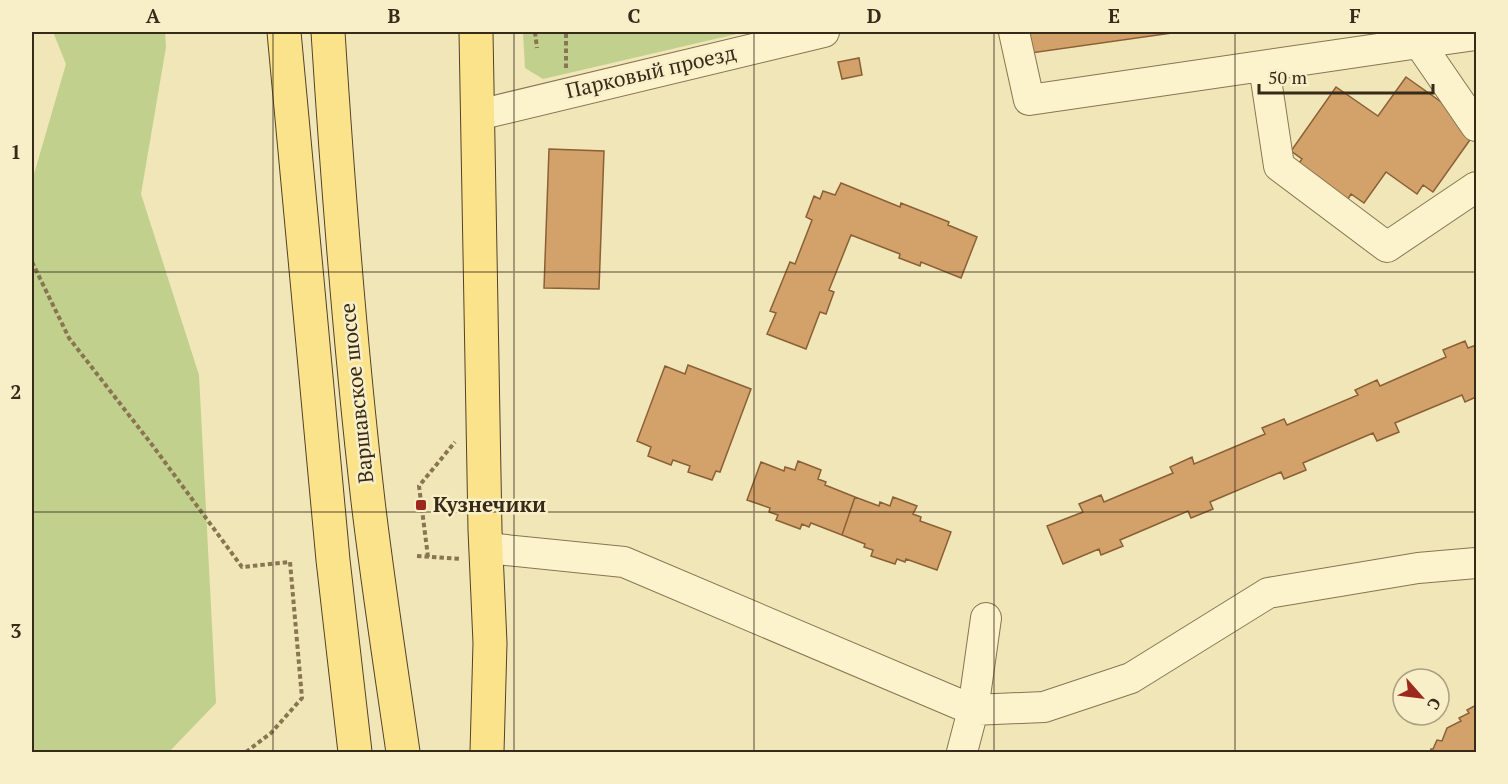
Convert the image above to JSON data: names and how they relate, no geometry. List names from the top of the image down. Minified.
{"streets":{"main road":["Варшавское шоссе"],"street":["Парковый проезд"]},"places":{"transit":["Кузнечики"]},"scale_bar":"50 m","north":"bottom right","grid":{"columns":["A","B","C","D","E","F"],"rows":["1","2","3"]}}
